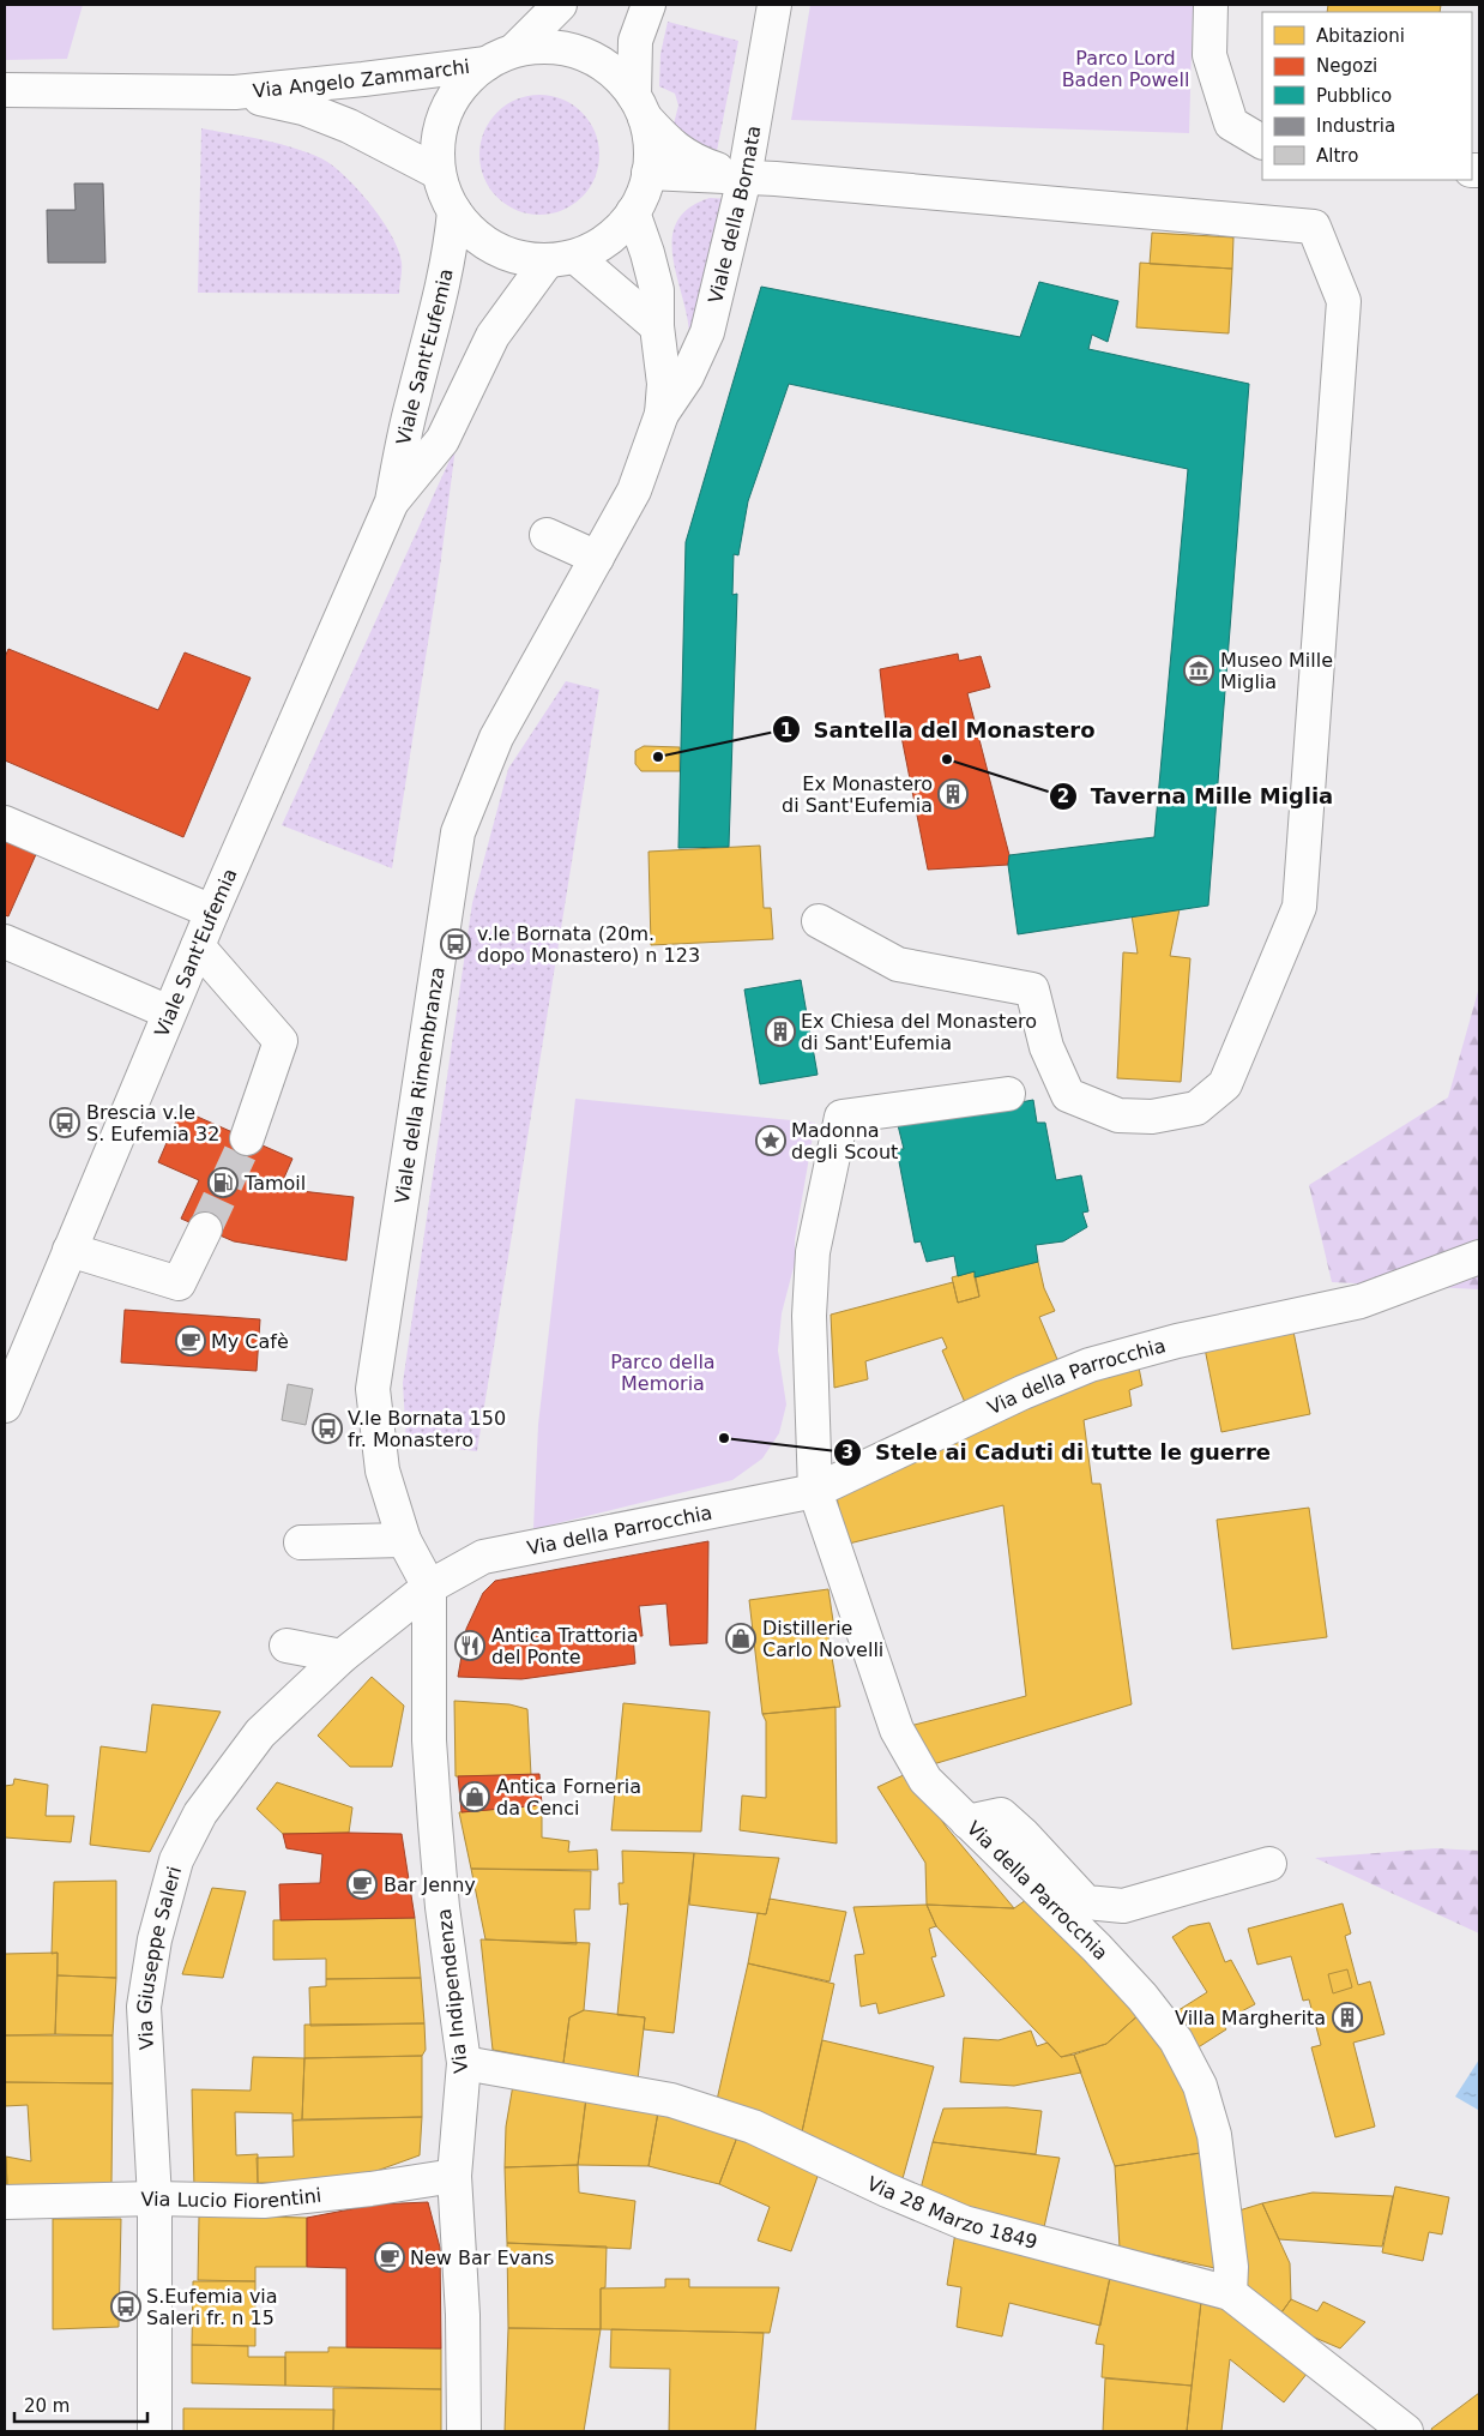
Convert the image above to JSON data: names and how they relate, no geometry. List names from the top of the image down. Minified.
{"streets":{"street":["Via Angelo Zammarchi","Viale della Bornata","Viale Sant'Eufemia","Viale della Rimembranza","Via della Parrocchia","Via Giuseppe Saleri","Via Indipendenza","Via Lucio Fiorentini","Via 28 Marzo 1849"]},"crossings":[["Via Angelo Zammarchi","Viale della Bornata"],["Via Angelo Zammarchi","Viale Sant'Eufemia"],["Viale della Bornata","Viale Sant'Eufemia"],["Viale della Bornata","Viale della Rimembranza"],["Viale della Rimembranza","Via della Parrocchia"],["Viale della Rimembranza","Via Giuseppe Saleri"],["Viale della Rimembranza","Via Indipendenza"],["Via della Parrocchia","Via Giuseppe Saleri"],["Via della Parrocchia","Via Indipendenza"],["Via della Parrocchia","Via 28 Marzo 1849"],["Via Giuseppe Saleri","Via Indipendenza"],["Via Giuseppe Saleri","Via Lucio Fiorentini"],["Via Indipendenza","Via Lucio Fiorentini"],["Via Indipendenza","Via 28 Marzo 1849"]],"parks":["Parco Lord Baden Powell","Parco della Memoria"],"places":{"museum":["Museo Mille Miglia"],"other":["Santella del Monastero","Taverna Mille Miglia","Stele ai Caduti di tutte le guerre"],"building":["Ex Monastero di Sant'Eufemia","Ex Chiesa del Monastero di Sant'Eufemia","Villa Margherita"],"bus stop":["v.le Bornata (20m. dopo Monastero) n 123","Brescia v.le S. Eufemia 32","V.le Bornata 150 fr. Monastero","S.Eufemia via Saleri fr. n 15"],"place":["Madonna degli Scout"],"fuel station":["Tamoil"],"cafe":["My Cafè","Bar Jenny","New Bar Evans"],"shop":["Distillerie Carlo Novelli","Antica Forneria da Cenci"],"restaurant":["Antica Trattoria del Ponte"]},"legend":["Abitazioni","Negozi","Pubblico","Industria","Altro"],"scale_bar":"20 m"}
